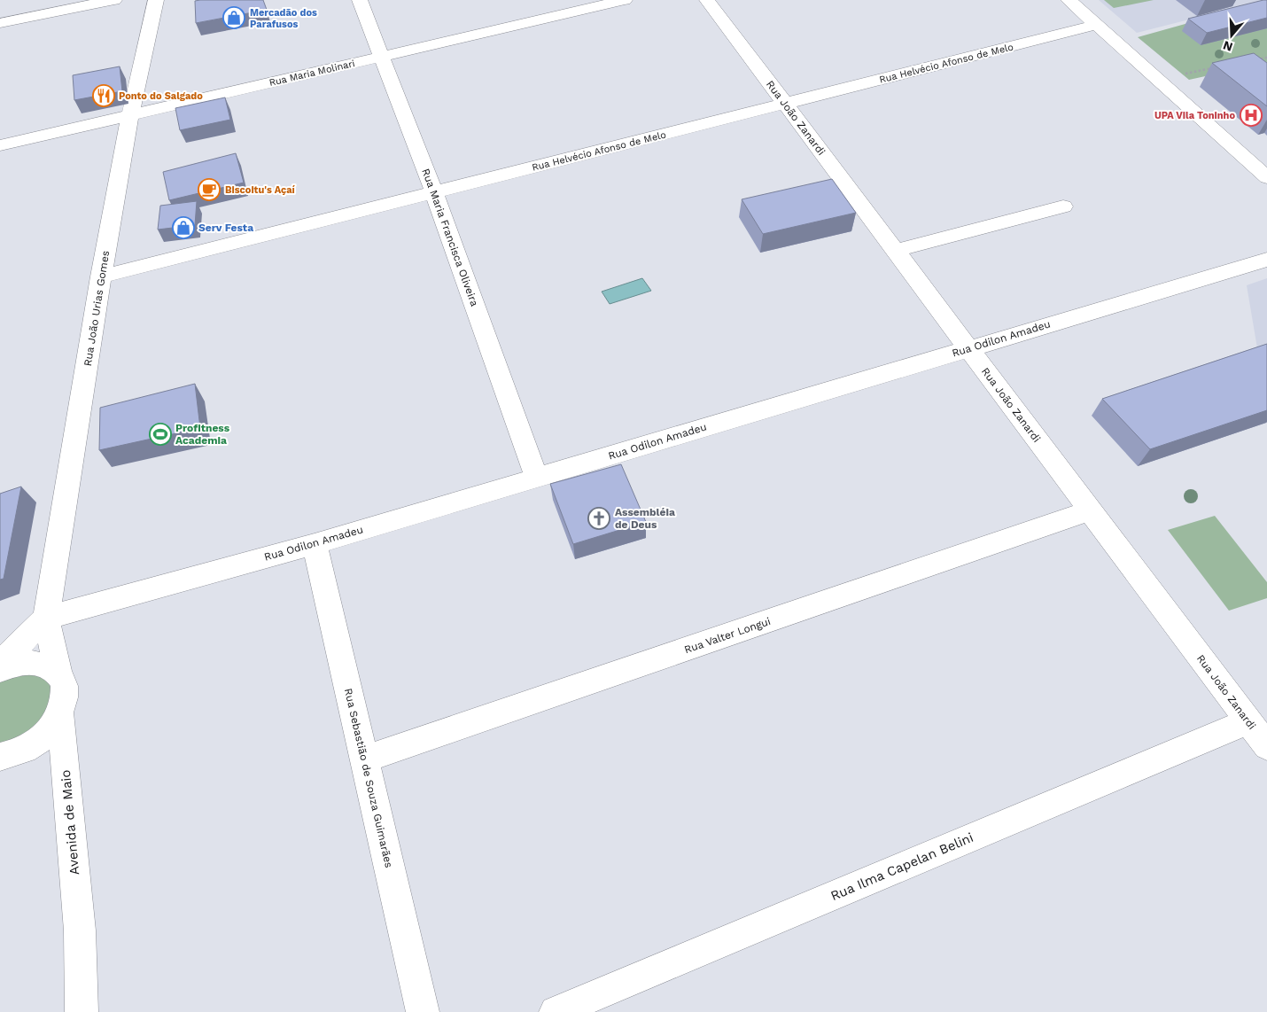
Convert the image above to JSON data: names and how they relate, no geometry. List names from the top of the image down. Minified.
{"streets":{"street":["Rua Helvécio Afonso de Melo","Rua Maria Molinari","Rua João Zanardi","Rua Maria Francisca Oliveira","Rua João Urias Gomes","Rua Odilon Amadeu","Rua Valter Longui","Rua Sebastião de Souza Guimarães","Avenida de Maio","Rua Ilma Capelan Belini"]},"crossings":[["Rua Helvécio Afonso de Melo","Rua João Zanardi"],["Rua Helvécio Afonso de Melo","Rua Maria Francisca Oliveira"],["Rua Helvécio Afonso de Melo","Rua João Urias Gomes"],["Rua Maria Molinari","Rua Maria Francisca Oliveira"],["Rua Maria Molinari","Rua João Urias Gomes"],["Rua João Zanardi","Rua Odilon Amadeu"],["Rua João Zanardi","Rua Valter Longui"],["Rua João Zanardi","Rua Ilma Capelan Belini"],["Rua Maria Francisca Oliveira","Rua Odilon Amadeu"],["Rua João Urias Gomes","Rua Odilon Amadeu"],["Rua João Urias Gomes","Avenida de Maio"],["Rua Odilon Amadeu","Rua Sebastião de Souza Guimarães"],["Rua Valter Longui","Rua Sebastião de Souza Guimarães"]],"places":{"shop":["Mercadão dos Parafusos","Serv Festa"],"restaurant":["Ponto do Salgado"],"hospital":["UPA Vila Toninho"],"cafe":["Biscoitu's Açaí"],"sports":["Profitness Academia"],"church":["Assembléia de Deus"]},"north":"bottom"}
